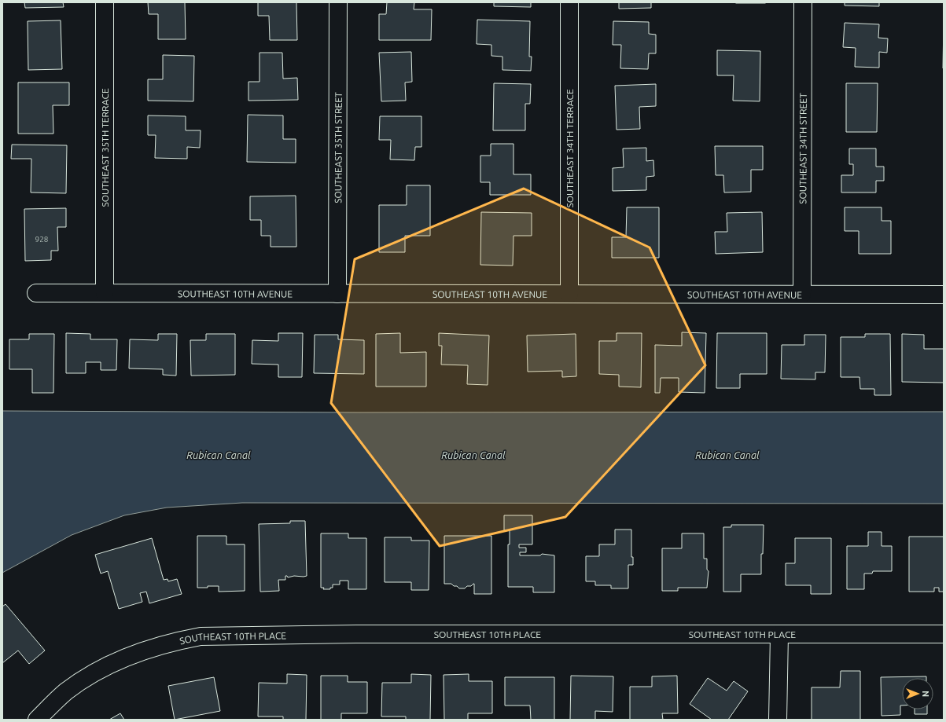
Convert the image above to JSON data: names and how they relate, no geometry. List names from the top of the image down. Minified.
{"streets":{"street":["SOUTHEAST 35TH TERRACE","SOUTHEAST 35TH STREET","SOUTHEAST 34TH TERRACE","SOUTHEAST 34TH STREET","SOUTHEAST 10TH AVENUE","SOUTHEAST 10TH PLACE"]},"crossings":[["SOUTHEAST 35TH TERRACE","SOUTHEAST 10TH AVENUE"],["SOUTHEAST 35TH STREET","SOUTHEAST 10TH AVENUE"],["SOUTHEAST 34TH TERRACE","SOUTHEAST 10TH AVENUE"],["SOUTHEAST 34TH STREET","SOUTHEAST 10TH AVENUE"]],"water":["Rubican Canal"],"house_numbers":["928"],"north":"right"}
